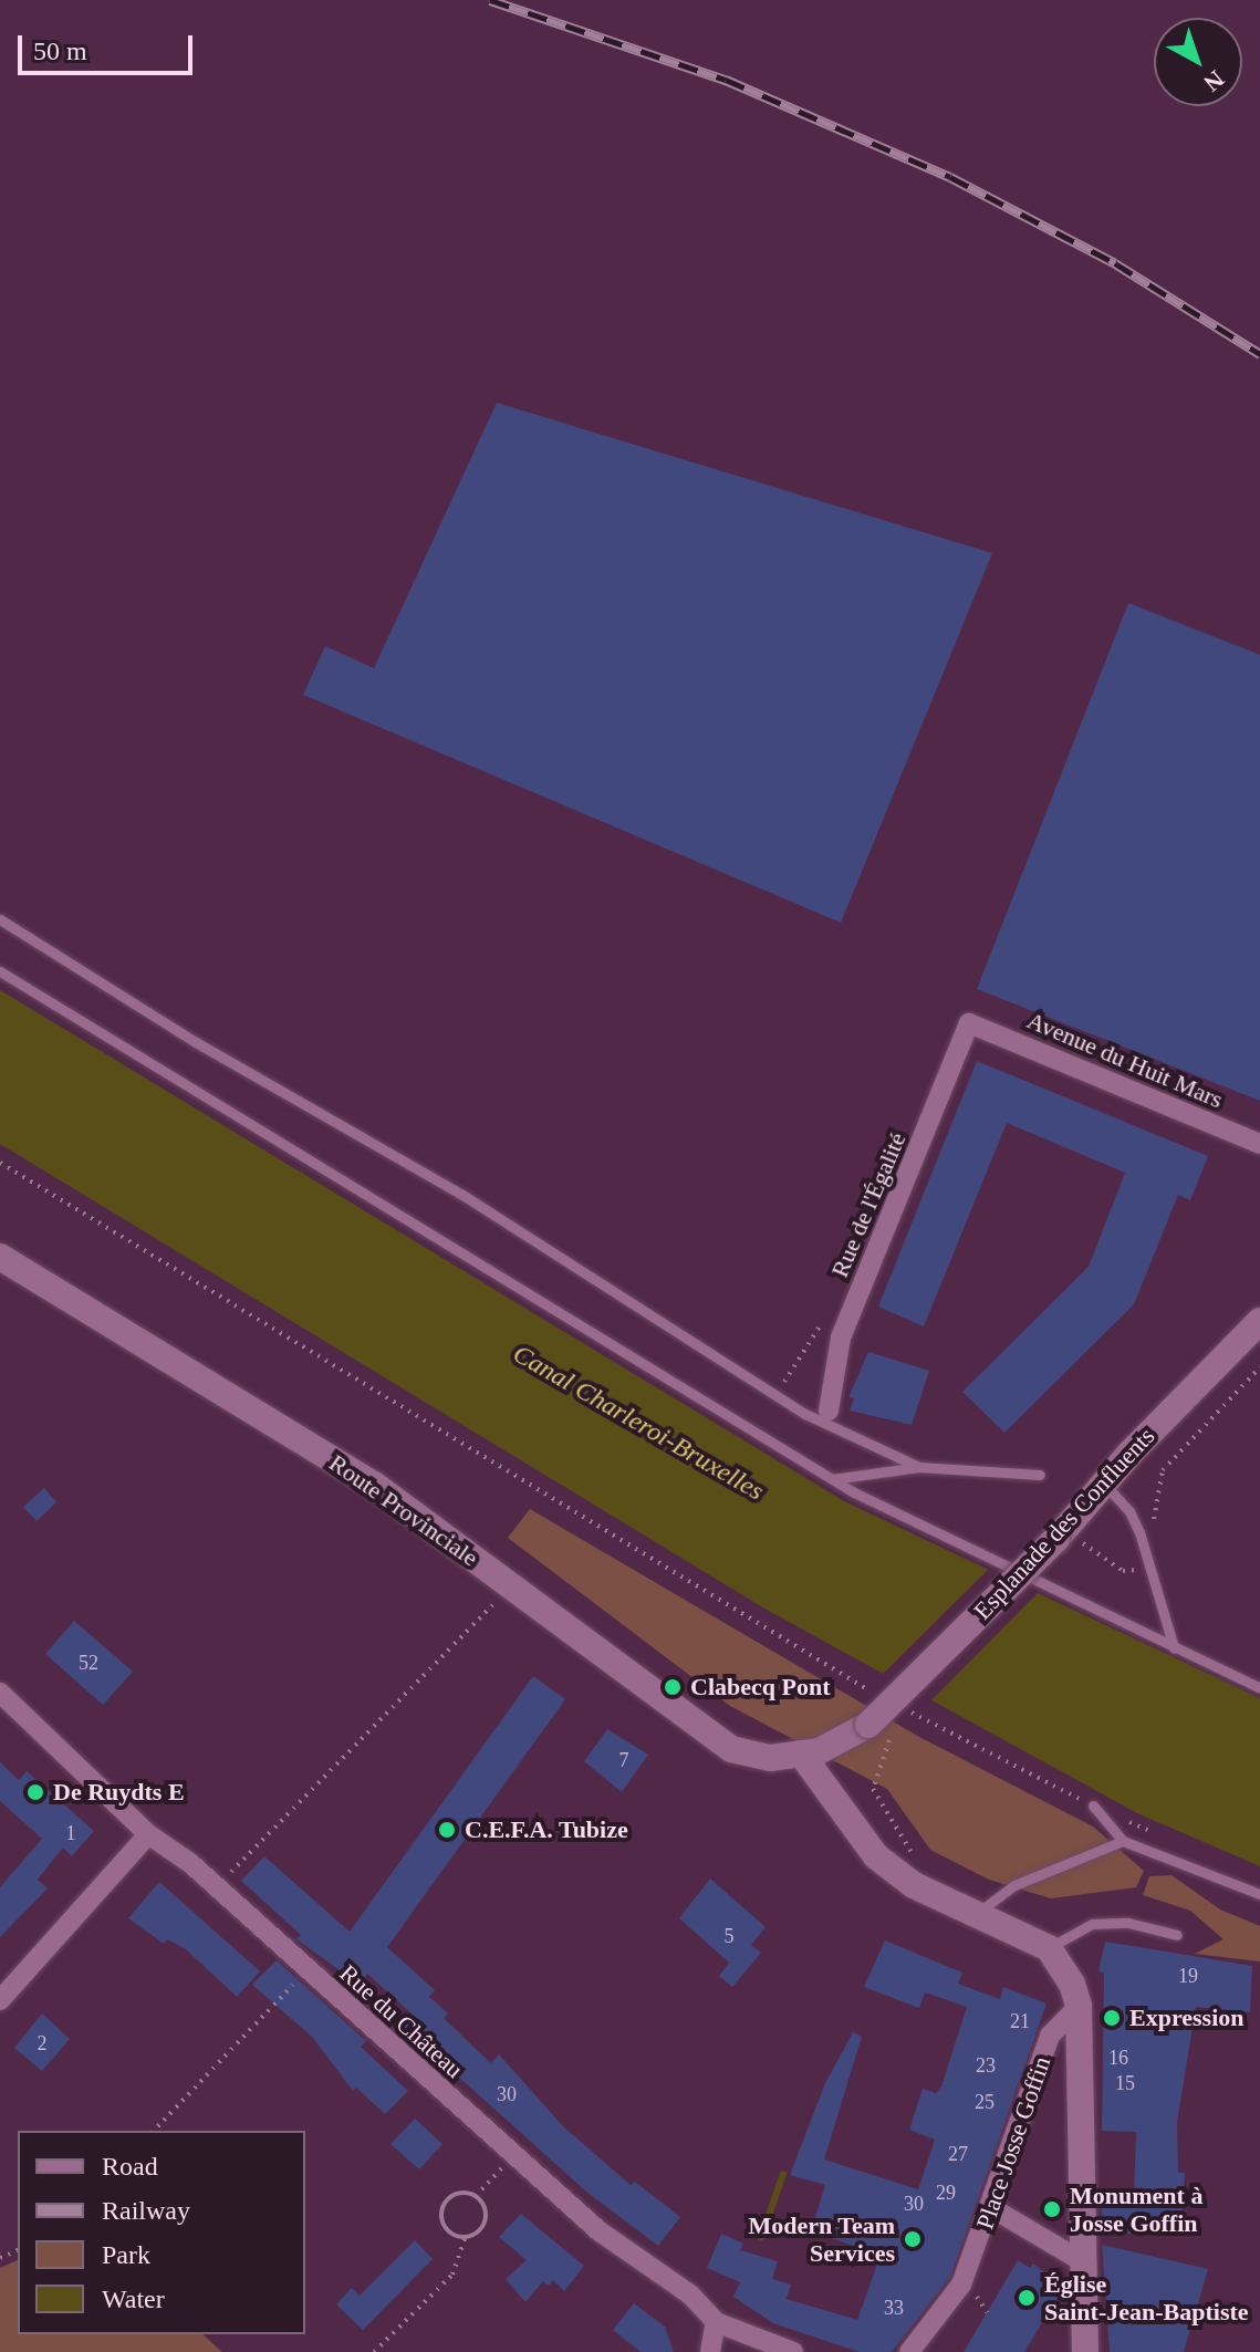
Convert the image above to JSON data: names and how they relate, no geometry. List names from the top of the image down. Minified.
{"streets":{"main road":["Route Provinciale","Esplanade des Confluents","Place Josse Goffin"],"street":["Avenue du Huit Mars","Rue de l'Égalité","Rue du Château"]},"crossings":[["Avenue du Huit Mars","Rue de l'Égalité"],["Route Provinciale","Esplanade des Confluents"]],"water":["Canal Charleroi-Bruxelles"],"places":["Clabecq Pont","De Ruydts E","C.E.F.A. Tubize","Expression","Monument à Josse Goffin","Modern Team Services","Église Saint-Jean-Baptiste"],"house_numbers":["52","7","1","5","19","21","2","16","23","15","30","25","27","29","30","33"],"legend":["Road","Railway","Park","Water"],"scale_bar":"50 m","north":"bottom right"}
